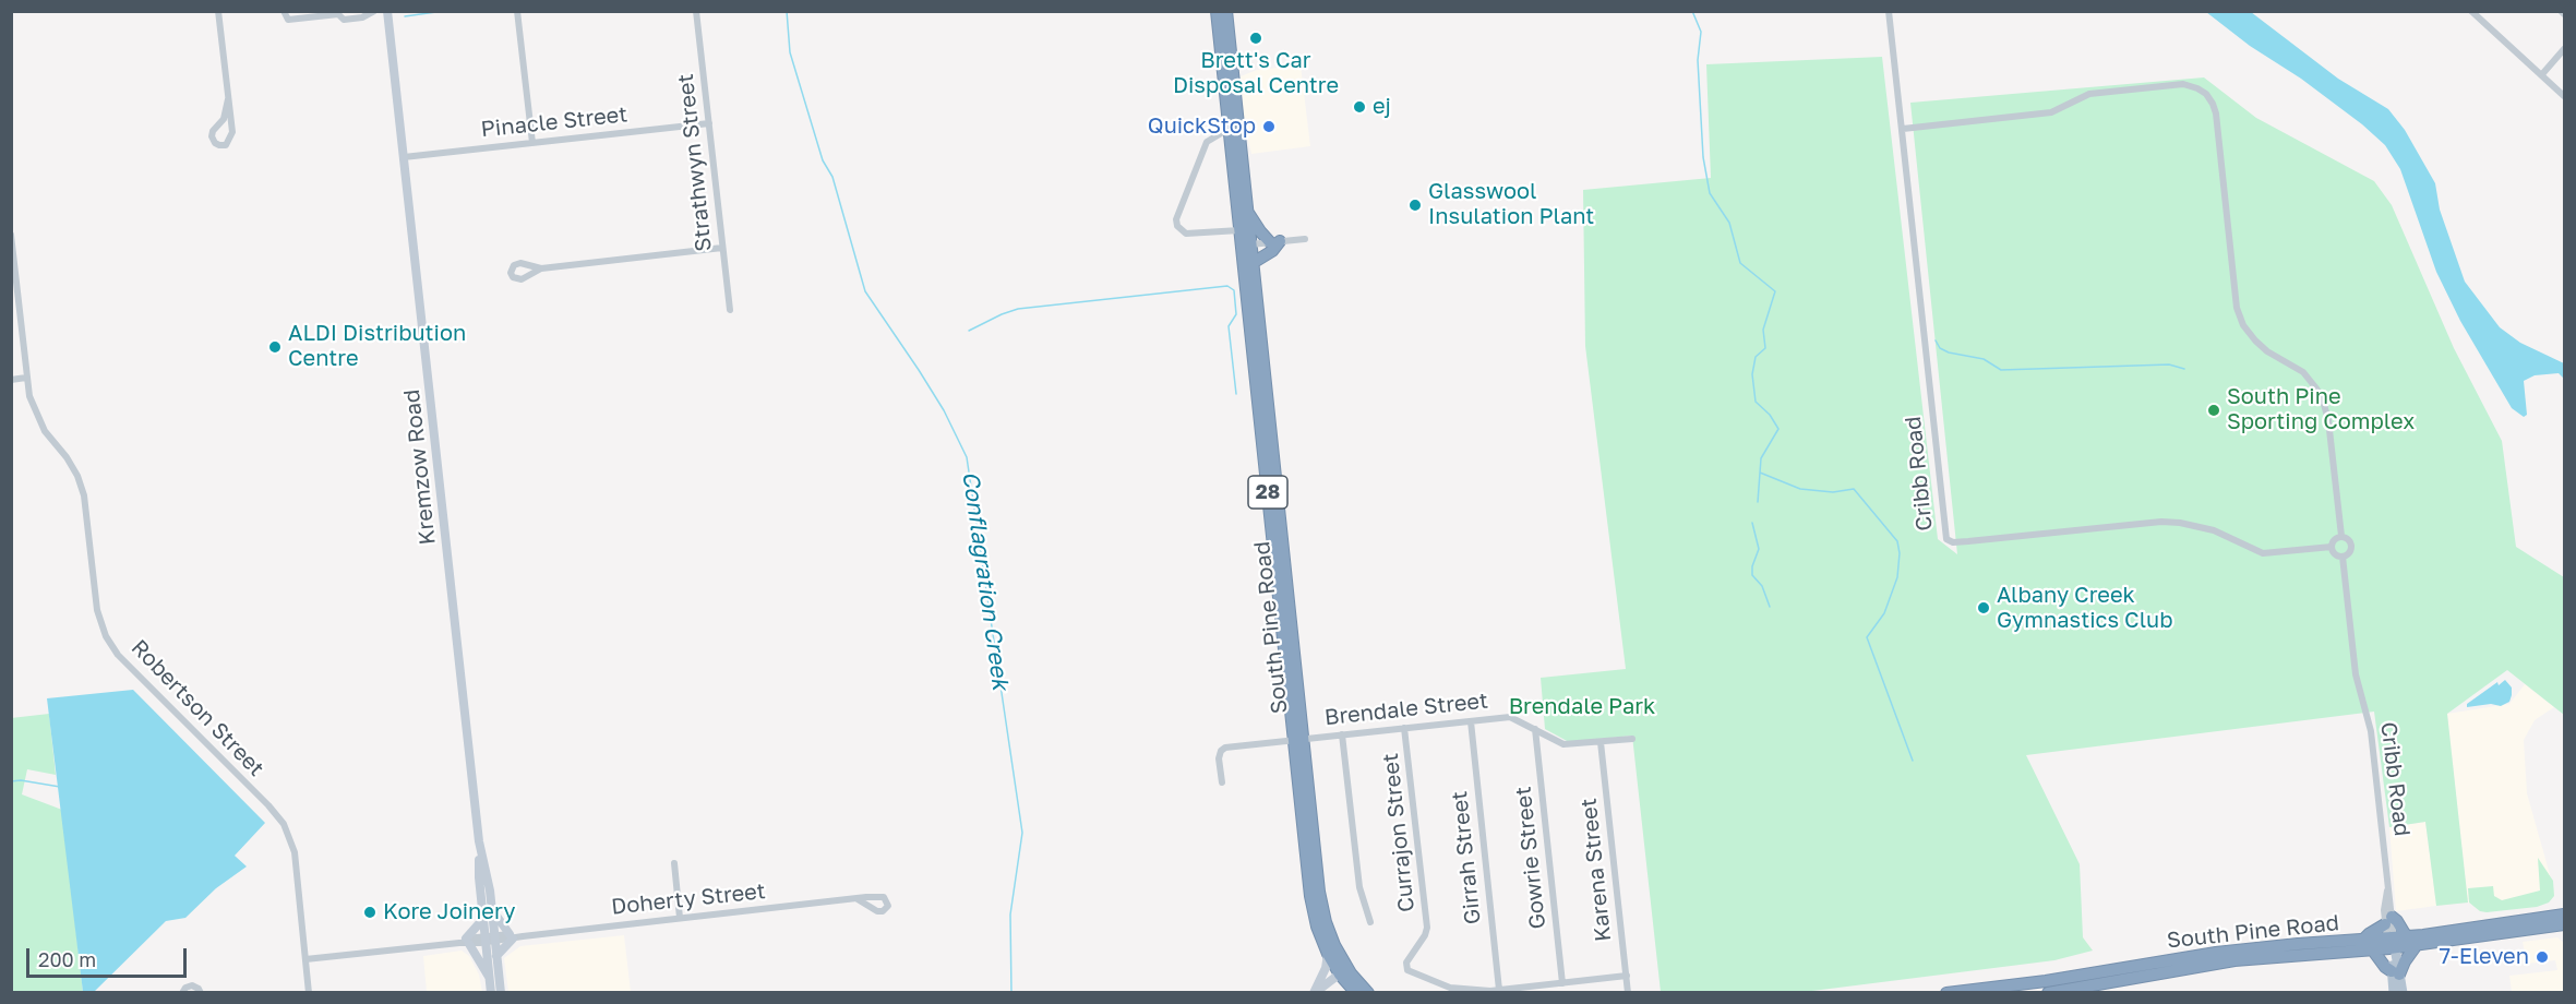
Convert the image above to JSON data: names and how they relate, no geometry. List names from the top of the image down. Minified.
{"streets":{"highway":["28","South Pine Road"],"street":["Pinacle Street","Strathwyn Street","Kremzow Road","Cribb Road","Robertson Street","Brendale Street","Currajon Street","Girrah Street","Gowrie Street","Karena Street","Doherty Street"]},"crossings":[["Pinacle Street","Strathwyn Street"],["Pinacle Street","Kremzow Road"],["Kremzow Road","Doherty Street"],["Cribb Road","South Pine Road"],["South Pine Road","Brendale Street"],["Robertson Street","Doherty Street"],["Brendale Street","Currajon Street"],["Brendale Street","Girrah Street"],["Brendale Street","Gowrie Street"],["Brendale Street","Karena Street"],["Currajon Street","Girrah Street"]],"water":["Conflagration Creek"],"parks":["Brendale Park"],"places":["Brett's Car Disposal Centre","ej","QuickStop","Glasswool Insulation Plant","ALDI Distribution Centre","South Pine Sporting Complex","Albany Creek Gymnastics Club","Kore Joinery","7-Eleven"],"scale_bar":"200 m"}
